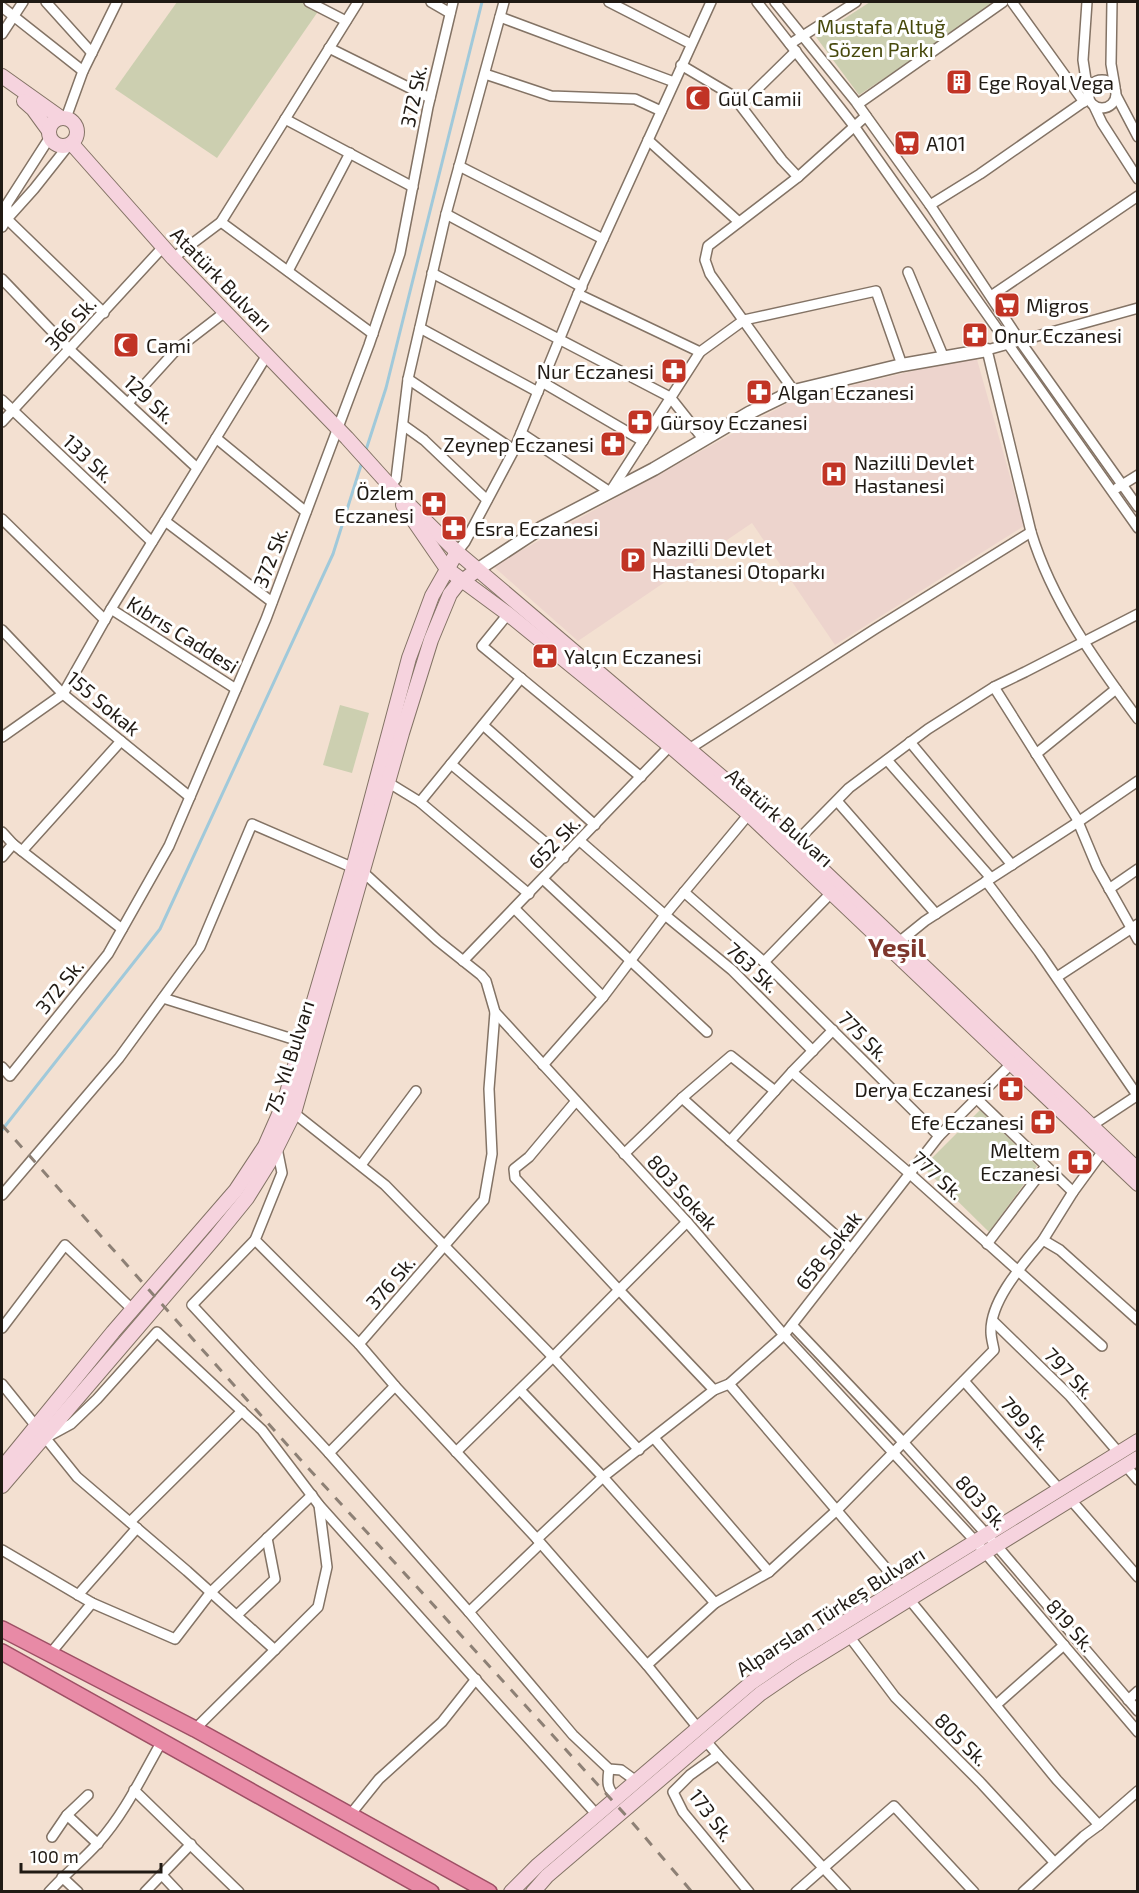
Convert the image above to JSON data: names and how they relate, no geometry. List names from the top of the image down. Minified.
{"streets":{"main road":["Atatürk Bulvarı","75. Yıl Bulvarı","Alparslan Türkeş Bulvarı"],"street":["372 Sk.","366 Sk.","129 Sk.","133 Sk.","Kıbrıs Caddesi","155 Sokak","652 Sk.","763 Sk.","775 Sk.","777 Sk.","803 Sokak","658 Sokak","376 Sk.","797 Sk.","799 Sk.","803 Sk.","819 Sk.","805 Sk.","173 Sk."]},"crossings":[["372 Sk.","Atatürk Bulvarı"],["372 Sk.","Kıbrıs Caddesi"],["372 Sk.","155 Sokak"],["Atatürk Bulvarı","366 Sk."],["Atatürk Bulvarı","652 Sk."],["Atatürk Bulvarı","75. Yıl Bulvarı"],["Atatürk Bulvarı","658 Sokak"],["366 Sk.","129 Sk."],["366 Sk.","133 Sk."],["652 Sk.","763 Sk."],["652 Sk.","803 Sokak"],["775 Sk.","658 Sokak"],["75. Yıl Bulvarı","803 Sokak"],["777 Sk.","658 Sokak"],["803 Sokak","658 Sokak"],["803 Sokak","376 Sk."],["803 Sokak","803 Sk."],["803 Sokak","Alparslan Türkeş Bulvarı"],["803 Sokak","819 Sk."],["658 Sokak","803 Sk."],["797 Sk.","Alparslan Türkeş Bulvarı"],["799 Sk.","Alparslan Türkeş Bulvarı"],["803 Sk.","Alparslan Türkeş Bulvarı"],["803 Sk.","819 Sk."],["Alparslan Türkeş Bulvarı","819 Sk."],["Alparslan Türkeş Bulvarı","805 Sk."]],"districts":["Yeşil"],"parks":["Mustafa Altuğ Sözen Parkı"],"places":{"building":["Ege Royal Vega"],"mosque":["Gül Camii","Cami"],"supermarket":["A101","Migros"],"pharmacy":["Onur Eczanesi","Nur Eczanesi","Algan Eczanesi","Gürsoy Eczanesi","Zeynep Eczanesi","Özlem Eczanesi","Esra Eczanesi","Yalçın Eczanesi","Derya Eczanesi","Efe Eczanesi","Meltem Eczanesi"],"hospital":["Nazilli Devlet Hastanesi"],"parking":["Nazilli Devlet Hastanesi Otoparkı"]},"scale_bar":"100 m"}
